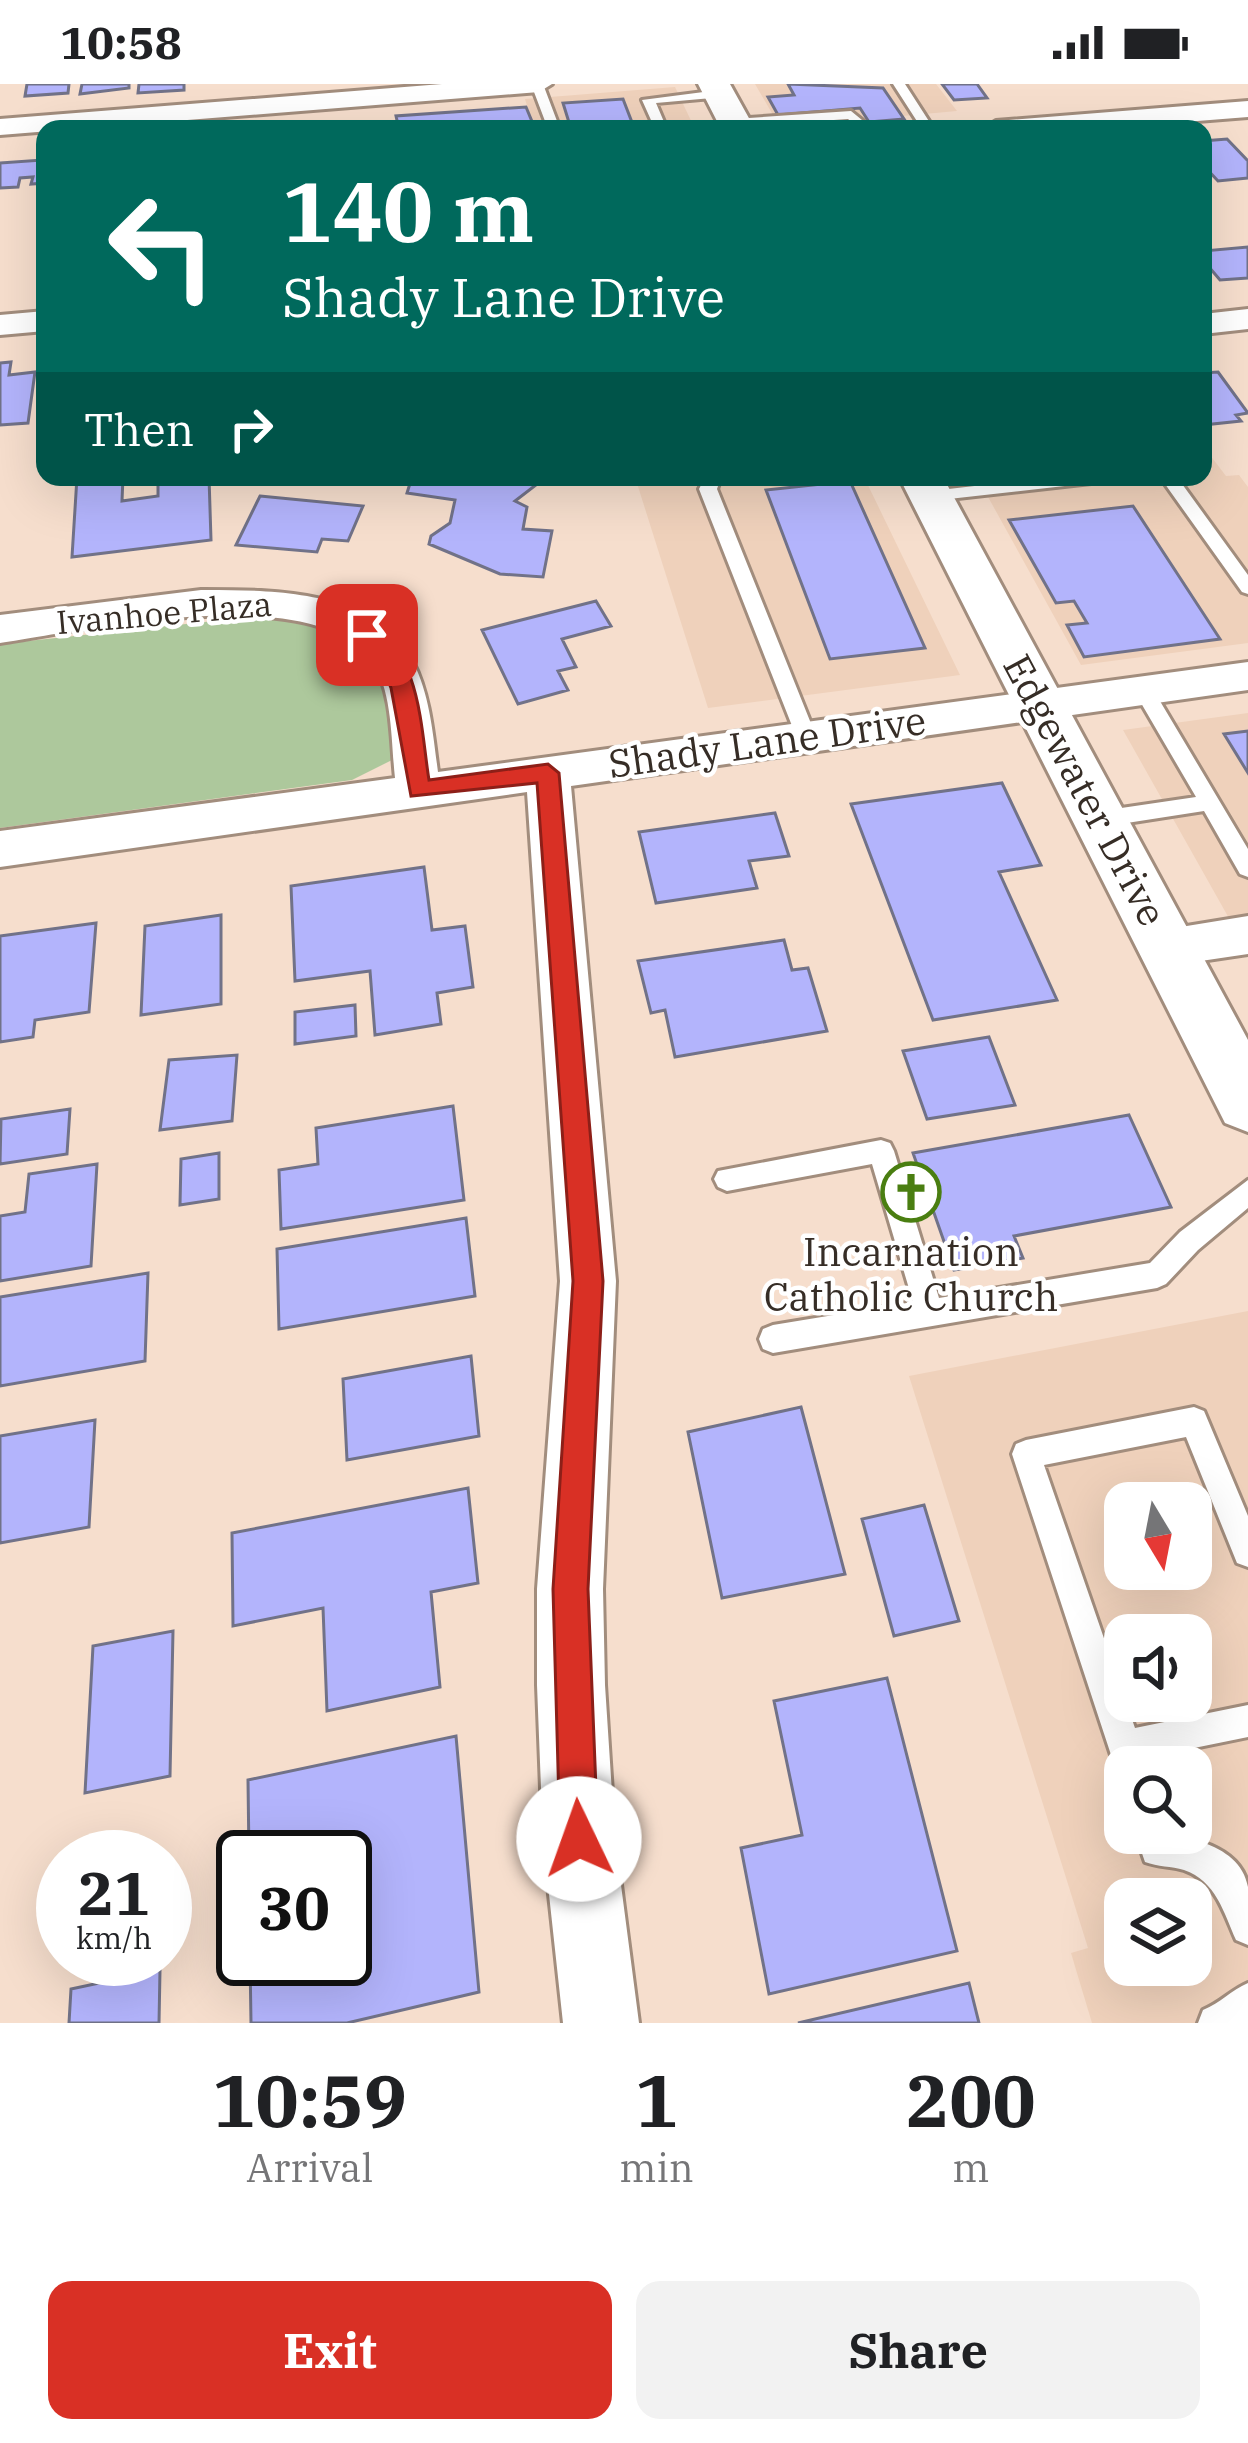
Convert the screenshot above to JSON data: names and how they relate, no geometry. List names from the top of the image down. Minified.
{"streets":{"street":["Ivanhoe Plaza","Shady Lane Drive","Edgewater Drive"]},"crossings":[["Ivanhoe Plaza","Shady Lane Drive"],["Shady Lane Drive","Edgewater Drive"]],"places":{"church":["Incarnation Catholic Church"]},"north":"bottom","page":{"status":"10:58","turn":["140 m","Shady Lane Drive"],"then":"Then","speed":"21 km/h","limit":"30","eta":["10:59","Arrival","1","min","200","m"],"buttons":["Exit","Share"]}}
